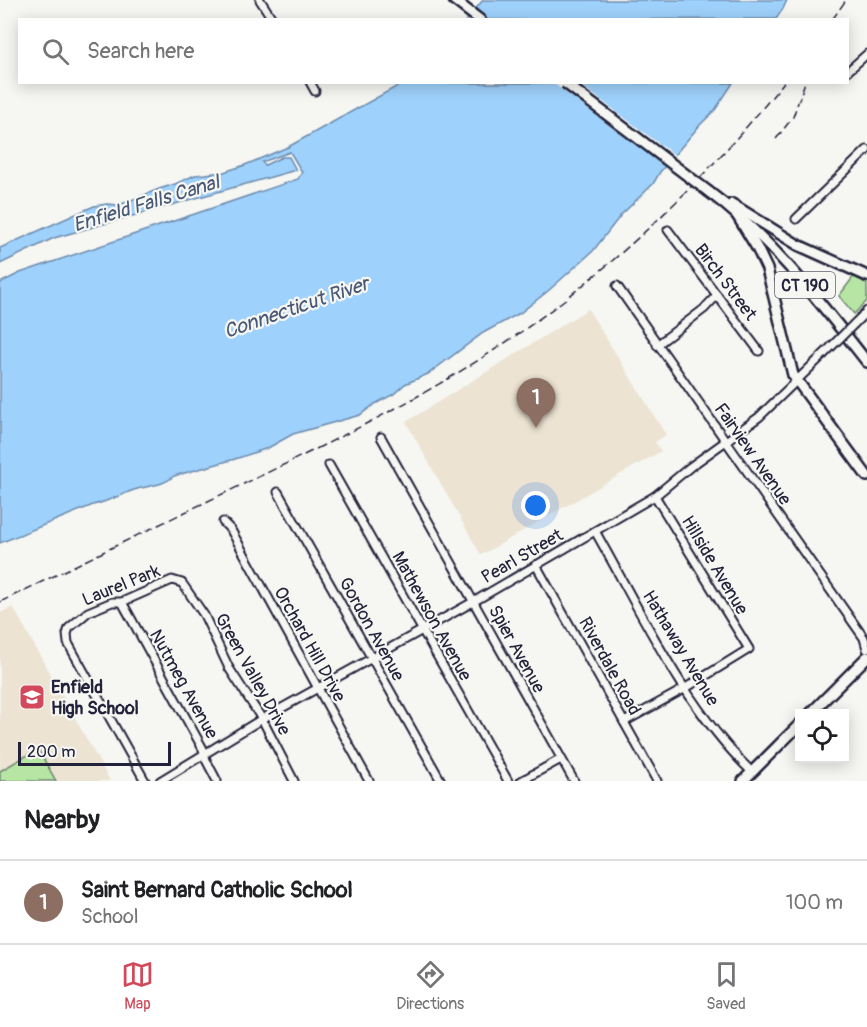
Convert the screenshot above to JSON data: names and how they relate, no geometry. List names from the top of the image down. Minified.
{"streets":{"main road":["CT 190"],"street":["Birch Street","Fairview Avenue","Pearl Street","Hillside Avenue","Laurel Park","Mathewson Avenue","Gordon Avenue","Orchard Hill Drive","Hathaway Avenue","Spier Avenue","Riverdale Road","Green Valley Drive","Nutmeg Avenue"]},"crossings":[["Fairview Avenue","Pearl Street"],["Pearl Street","Hillside Avenue"],["Pearl Street","Mathewson Avenue"],["Pearl Street","Gordon Avenue"],["Pearl Street","Orchard Hill Drive"],["Pearl Street","Hathaway Avenue"],["Pearl Street","Spier Avenue"],["Pearl Street","Riverdale Road"],["Pearl Street","Green Valley Drive"],["Pearl Street","Nutmeg Avenue"],["Hillside Avenue","Hathaway Avenue"],["Laurel Park","Green Valley Drive"],["Laurel Park","Nutmeg Avenue"]],"water":["Enfield Falls Canal","Connecticut River"],"places":{"school or university":["Enfield High School"]},"scale_bar":"200 m","page":{"search":"Search here","pins":"1","scale":"200 m","heading":"Nearby","list":[{"mark":"1","name":"Saint Bernard Catholic School","note":"School","value":"100 m"}],"nav":["Map","Directions","Saved"]}}
